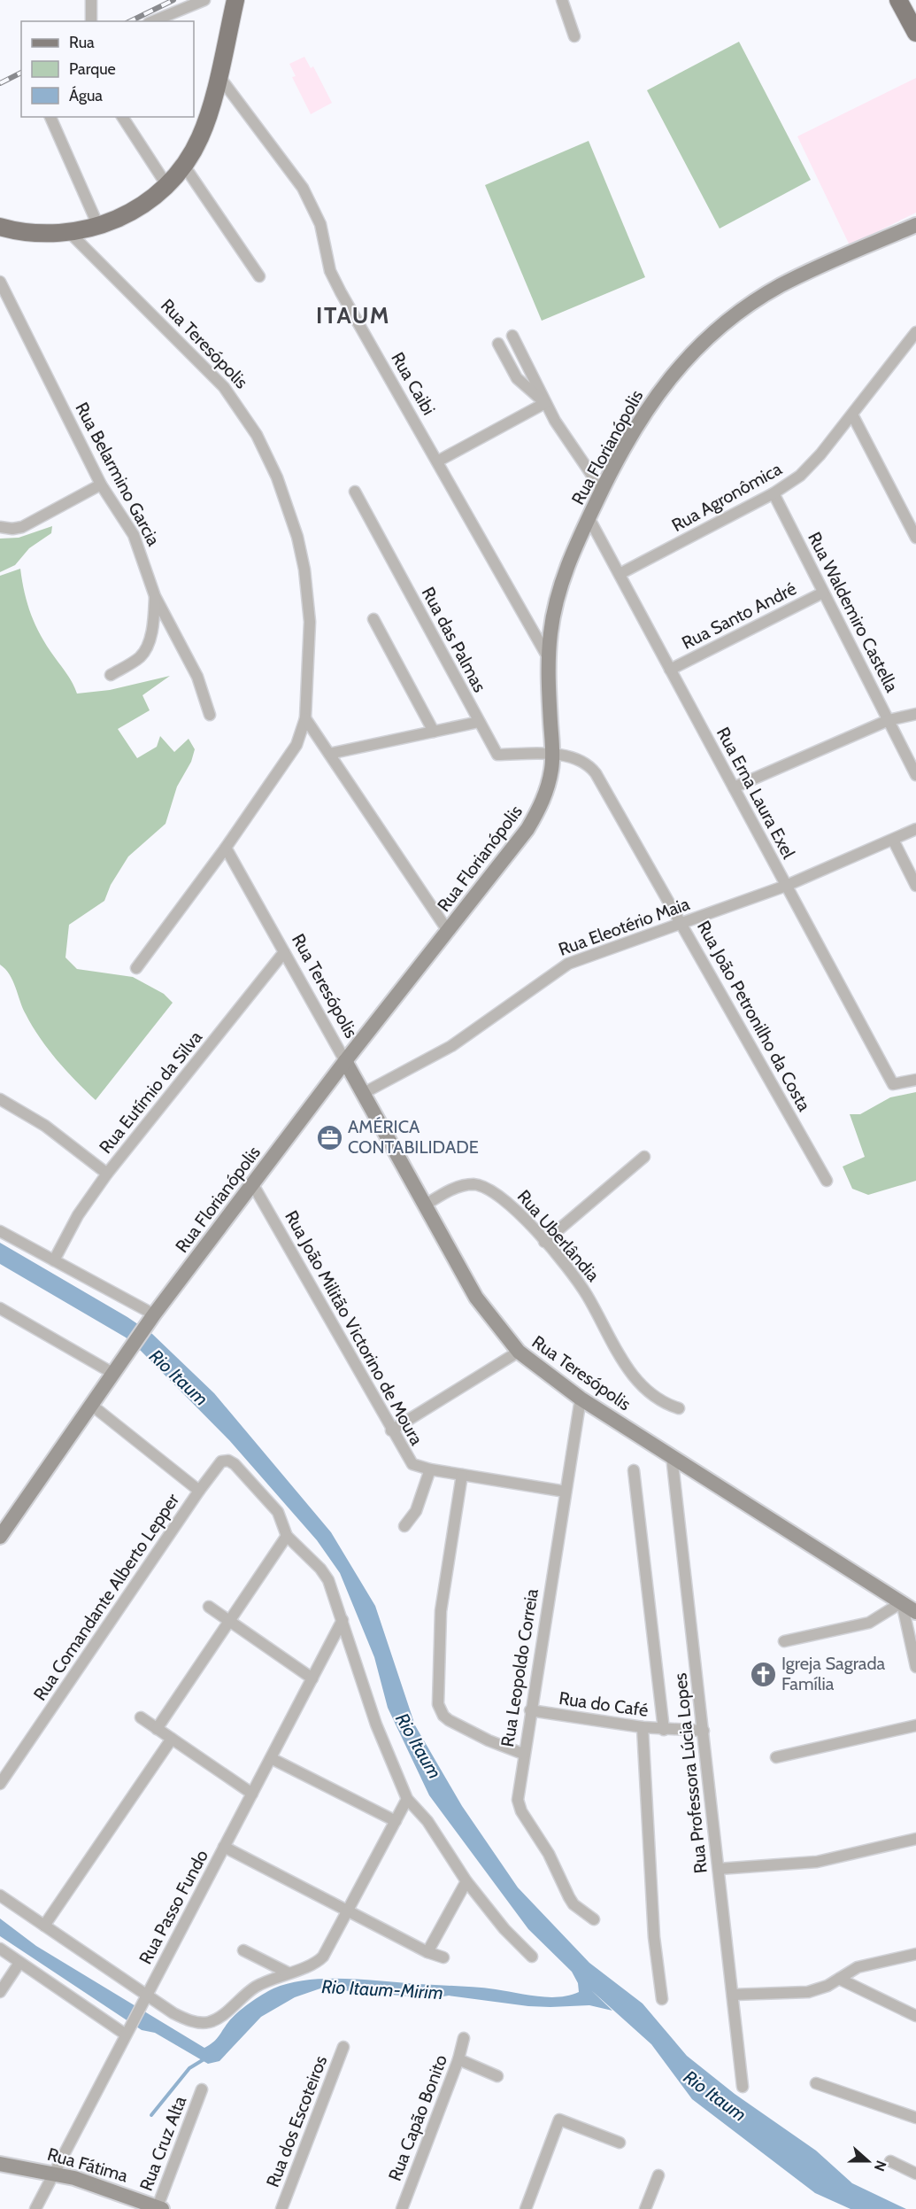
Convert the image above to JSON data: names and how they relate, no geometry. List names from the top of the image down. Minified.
{"streets":{"main road":["Rua Teresópolis","Rua Florianópolis","Rua Fátima"],"street":["Rua Caibi","Rua Belarmino Garcia","Rua Agronômica","Rua Waldemiro Castella","Rua Santo André","Rua das Palmas","Rua Erna Laura Exel","Rua Eleotério Maia","Rua João Petronilho da Costa","Rua Eutímio da Silva","Rua Uberlândia","Rua João Militão Victorino de Moura","Rua Comandante Alberto Lepper","Rua Leopoldo Correia","Rua do Café","Rua Professora Lúcia Lopes","Rua Passo Fundo","Rua Capão Bonito","Rua dos Escoteiros","Rua Cruz Alta"]},"crossings":[["Rua Teresópolis","Rua Florianópolis"],["Rua Teresópolis","Rua Eleotério Maia"],["Rua Teresópolis","Rua Eutímio da Silva"],["Rua Teresópolis","Rua Uberlândia"],["Rua Teresópolis","Rua Leopoldo Correia"],["Rua Teresópolis","Rua Professora Lúcia Lopes"],["Rua Caibi","Rua Florianópolis"],["Rua Florianópolis","Rua das Palmas"],["Rua Florianópolis","Rua Erna Laura Exel"],["Rua Florianópolis","Rua João Petronilho da Costa"],["Rua Florianópolis","Rua João Militão Victorino de Moura"],["Rua Florianópolis","Rua Comandante Alberto Lepper"],["Rua Agronômica","Rua Waldemiro Castella"],["Rua Agronômica","Rua Erna Laura Exel"],["Rua Waldemiro Castella","Rua Santo André"],["Rua Santo André","Rua Erna Laura Exel"],["Rua das Palmas","Rua João Petronilho da Costa"],["Rua Erna Laura Exel","Rua Eleotério Maia"],["Rua Eleotério Maia","Rua João Petronilho da Costa"],["Rua João Militão Victorino de Moura","Rua Leopoldo Correia"],["Rua Leopoldo Correia","Rua do Café"],["Rua do Café","Rua Professora Lúcia Lopes"],["Rua Passo Fundo","Rua Fátima"],["Rua Cruz Alta","Rua Fátima"]],"districts":["ITAUM"],"water":["Rio Itaum","Rio Itaum-Mirim"],"places":{"office":["AMÉRICA CONTABILIDADE"],"church":["Igreja Sagrada Família"]},"legend":["Rua","Parque","Água"],"north":"right"}
